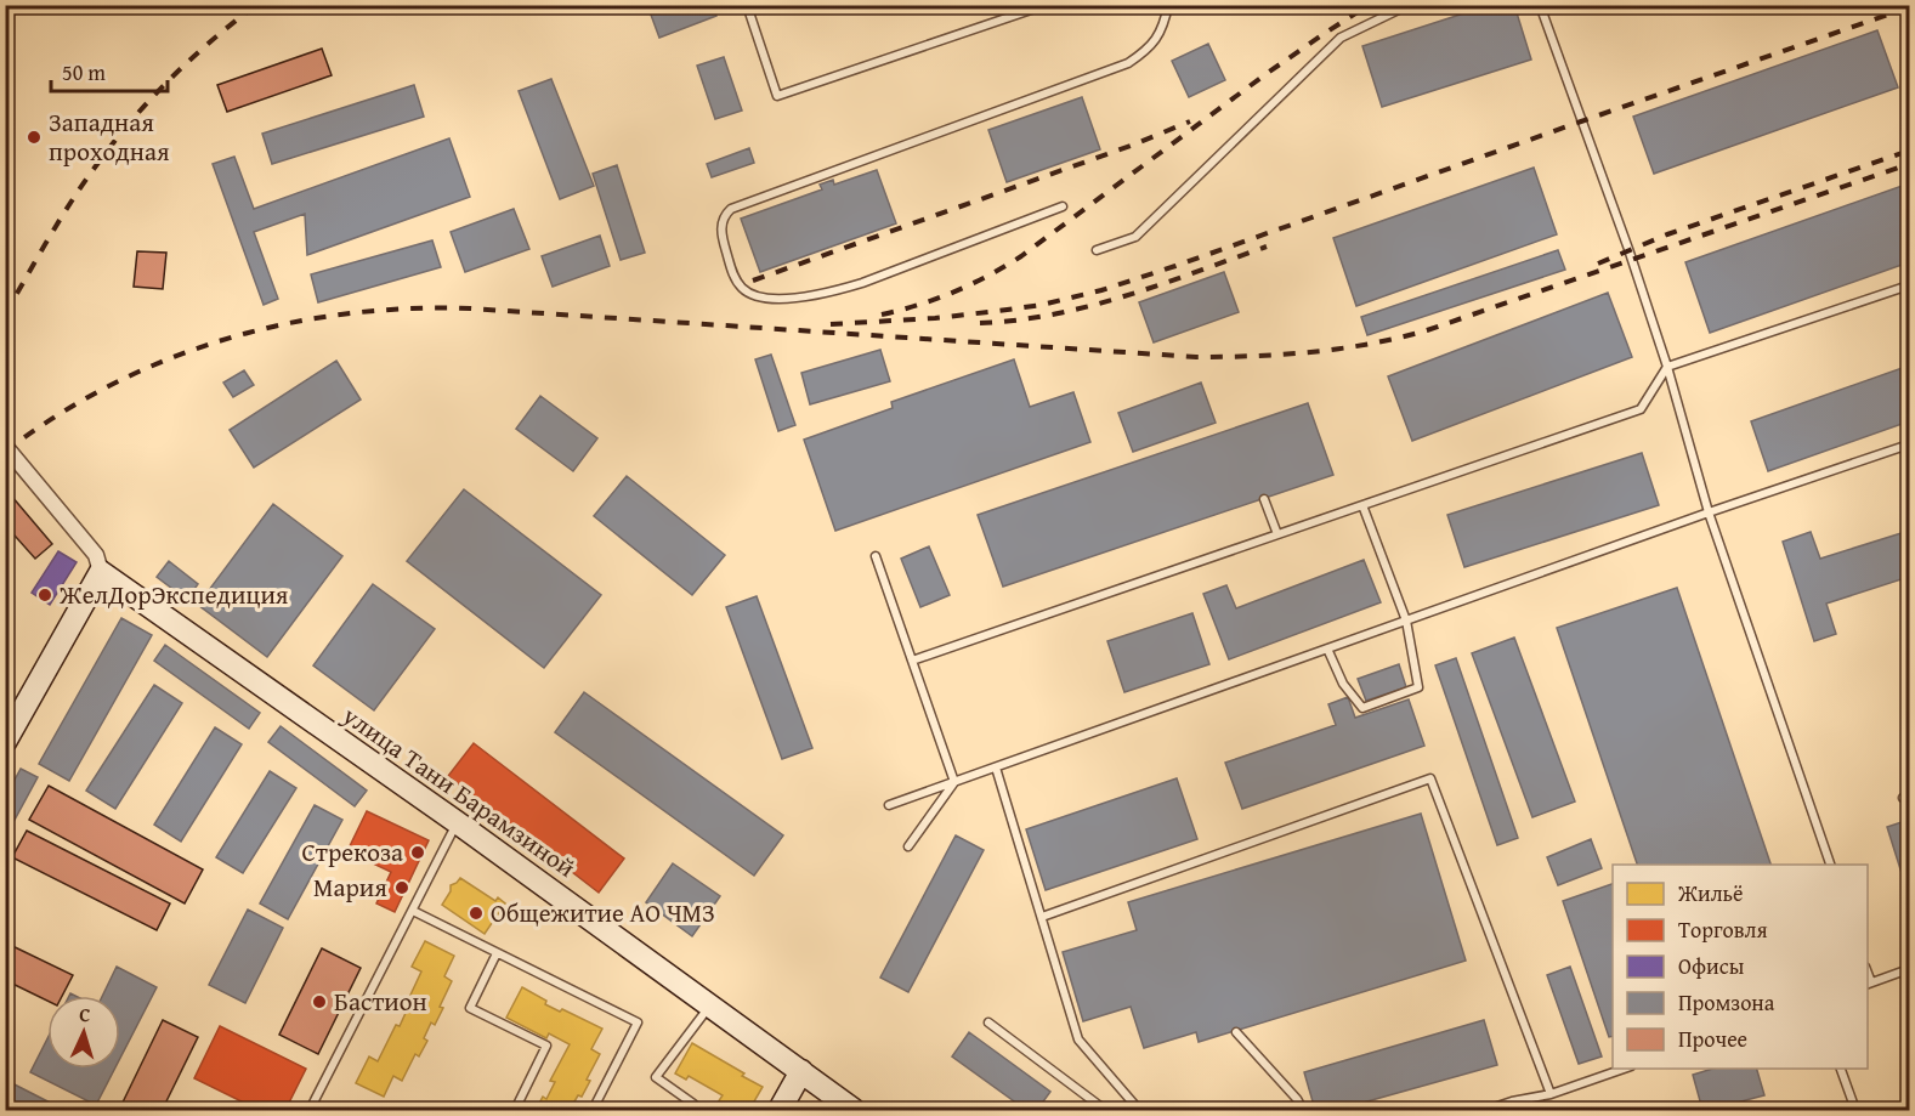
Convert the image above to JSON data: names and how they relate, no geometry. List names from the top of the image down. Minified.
{"streets":{"street":["улица Тани Барамзиной"]},"places":["Западная проходная","ЖелДорЭкспедиция","Стрекоза","Мария","Общежитие АО ЧМЗ","Бастион"],"legend":["Жильё","Торговля","Офисы","Промзона","Прочее"],"scale_bar":"50 m","north":"top"}
